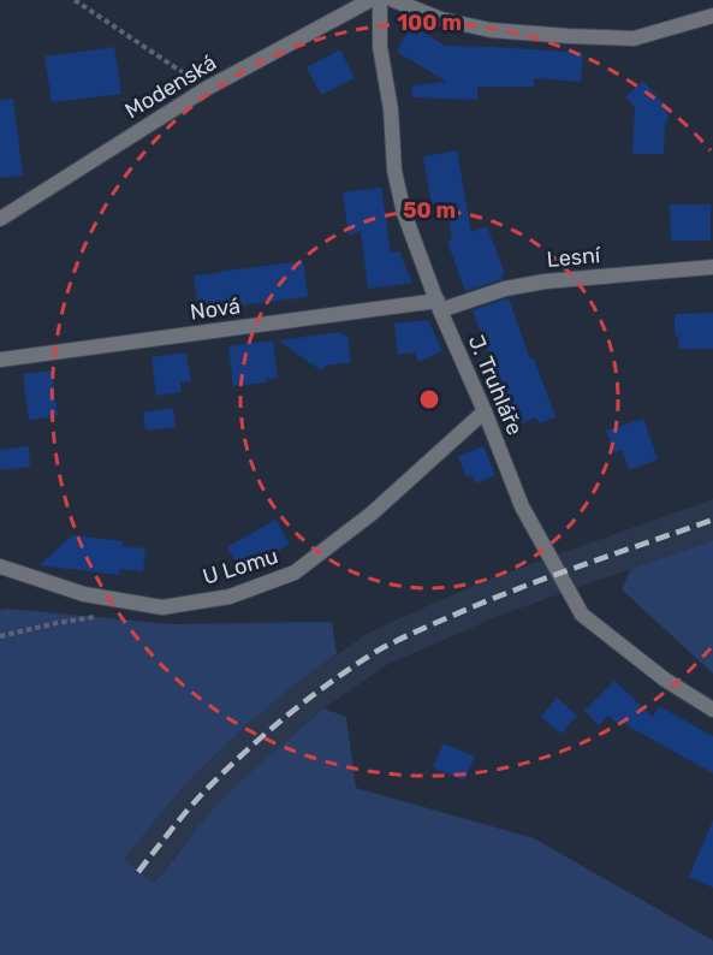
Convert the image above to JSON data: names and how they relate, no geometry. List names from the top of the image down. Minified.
{"streets":{"street":["Modenská","Lesní","Nová","J. Truhláře","U Lomu"]},"crossings":[["Lesní","Nová"],["Lesní","J. Truhláře"],["Nová","J. Truhláře"],["J. Truhláře","U Lomu"]],"rings":["100 m","50 m"]}
